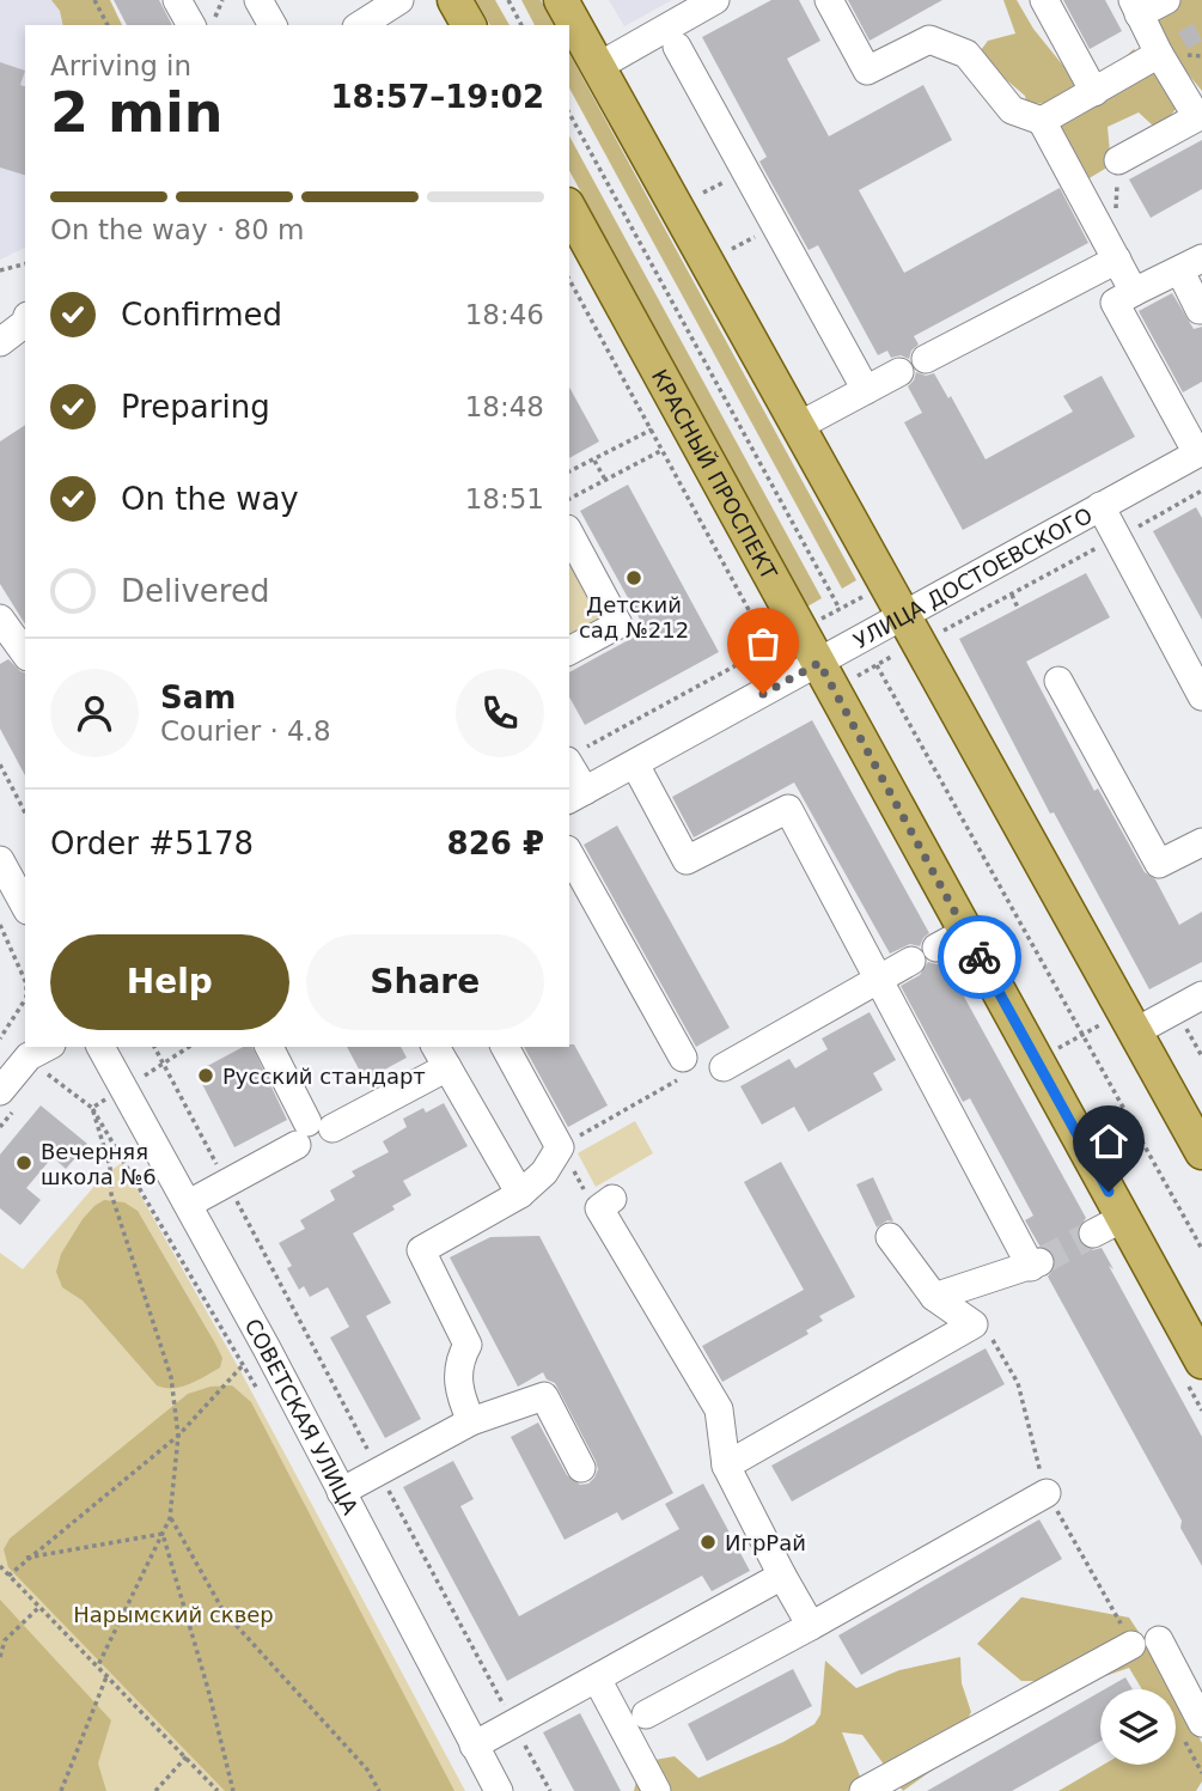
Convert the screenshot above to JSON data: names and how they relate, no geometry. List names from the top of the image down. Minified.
{"streets":{"main road":["КРАСНЫЙ ПРОСПЕКТ"],"street":["УЛИЦА ДОСТОЕВСКОГО","СОВЕТСКАЯ УЛИЦА"]},"crossings":[["КРАСНЫЙ ПРОСПЕКТ","УЛИЦА ДОСТОЕВСКОГО"]],"parks":["Нарымский сквер"],"places":["Детский сад №212","Русский стандарт","Вечерняя школа №6","ИгрРай"],"page":{"heading":["2 min","Arriving in","18:57–19:02"],"panel":["Sam","Courier · 4.8","Order #5178","826 ₽"],"bar":"On the way · 80 m","list":[["Confirmed","18:46"],["Preparing","18:48"],["On the way","18:51"],"Delivered"],"buttons":["Help","Share"]}}
